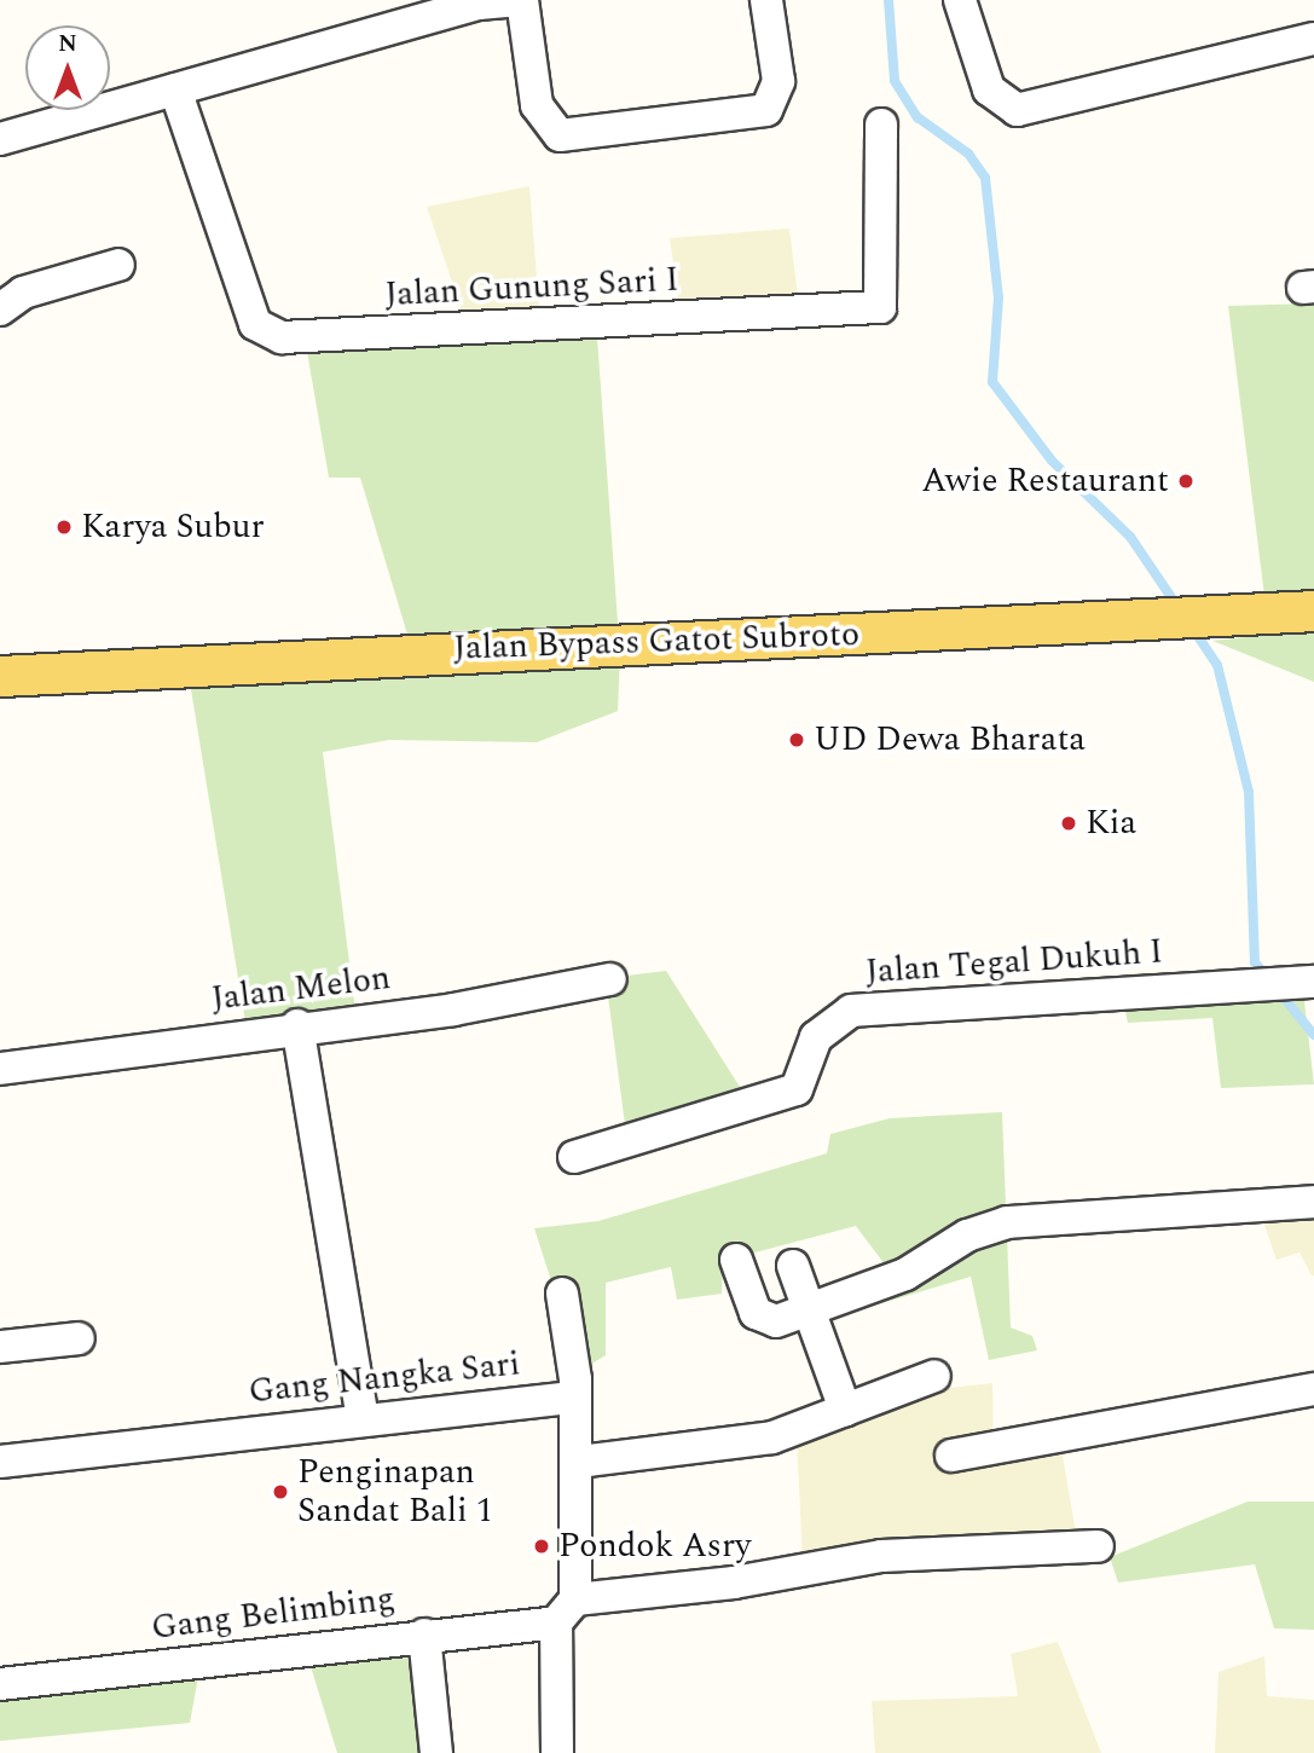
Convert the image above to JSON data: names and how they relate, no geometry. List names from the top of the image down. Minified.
{"streets":{"main road":["Jalan Bypass Gatot Subroto"],"street":["Jalan Gunung Sari I","Jalan Tegal Dukuh I","Jalan Melon","Gang Nangka Sari","Gang Belimbing"]},"places":["Awie Restaurant","Karya Subur","UD Dewa Bharata","Kia","Penginapan Sandat Bali 1","Pondok Asry"],"north":"top"}
